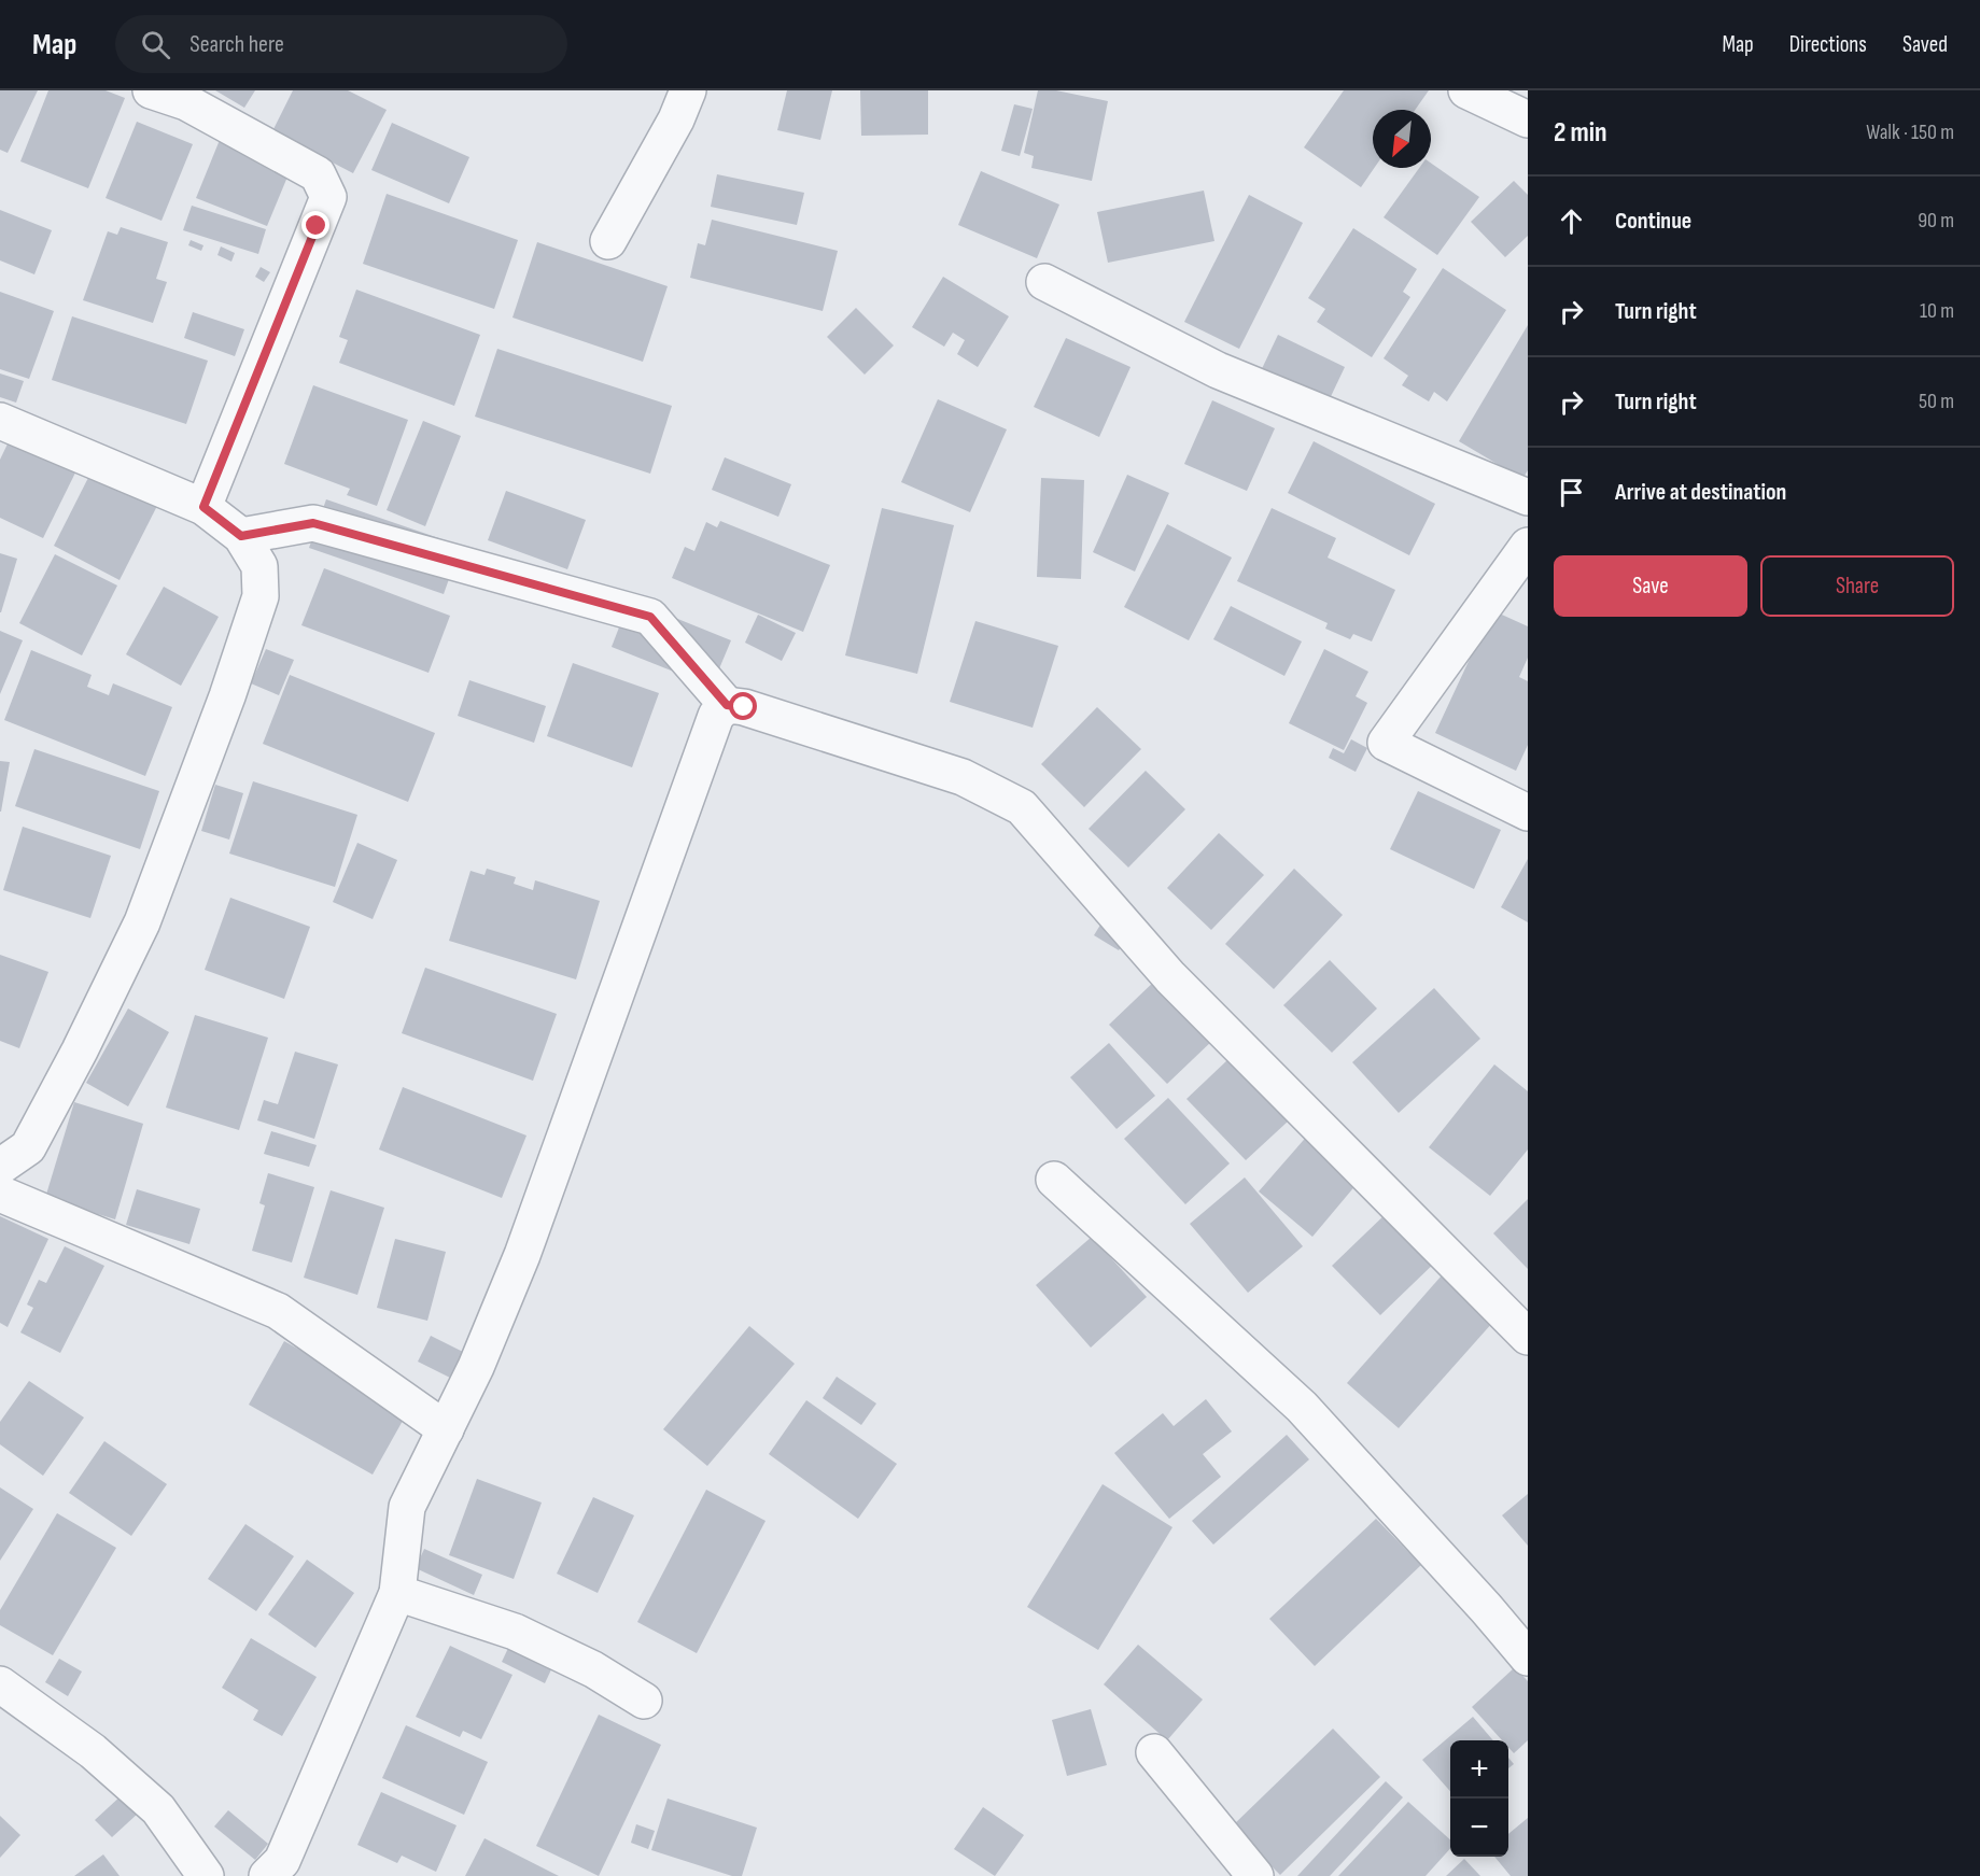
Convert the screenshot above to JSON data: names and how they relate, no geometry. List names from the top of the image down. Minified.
{"north":"bottom left","page":{"header":"Map","search":"Search here","nav":["Map","Directions","Saved"],"heading":["2 min","Walk · 150 m"],"list":[["Continue","90 m"],["Turn right","10 m"],["Turn right","50 m"],"Arrive at destination"],"buttons":["Save","Share"],"map_buttons":["+","−"]}}
